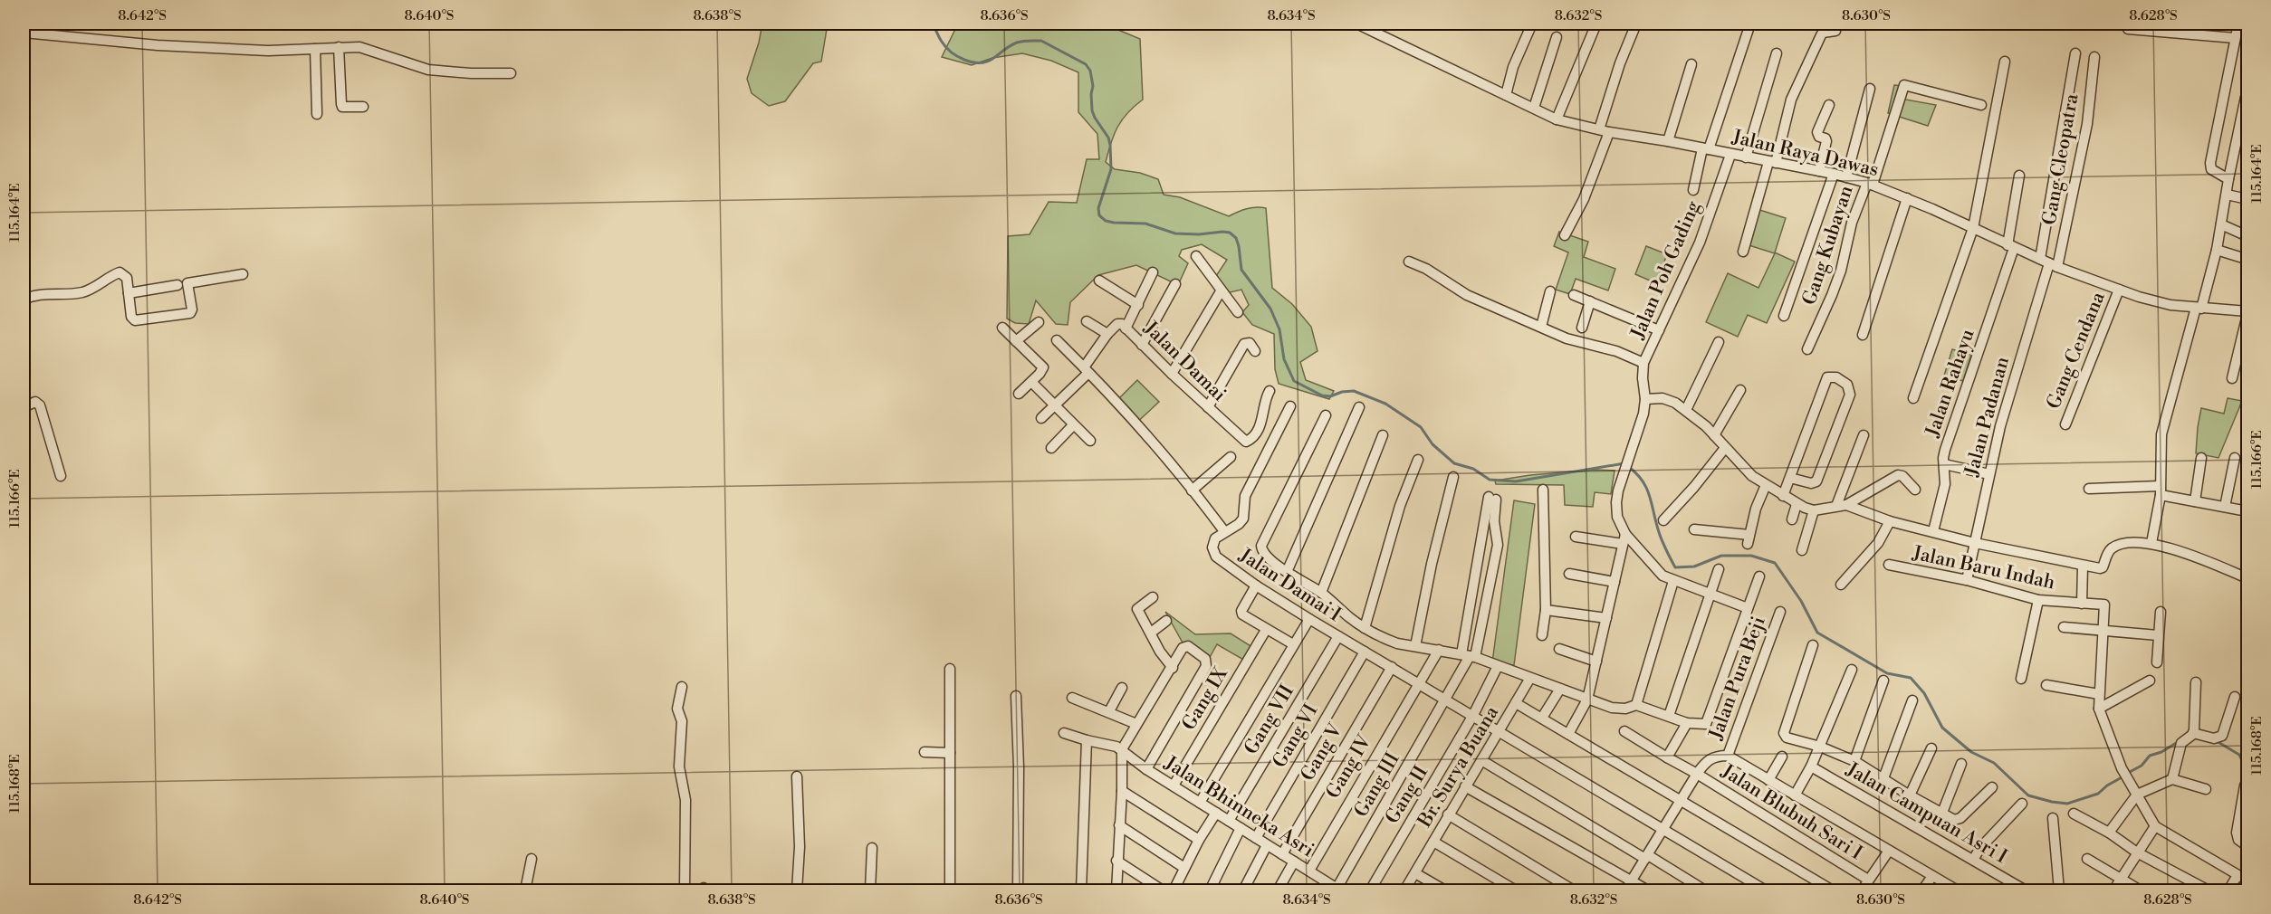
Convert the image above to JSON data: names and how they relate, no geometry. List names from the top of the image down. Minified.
{"streets":{"street":["Jalan Raya Dawas","Gang Cleopatra","Gang Kubayan","Jalan Poh Gading","Gang Cendana","Jalan Damai","Jalan Rahayu","Jalan Padanan","Jalan Baru Indah","Jalan Damai I","Jalan Pura Beji","Gang IX","Gang VII","Gang VI","Gang V","Gang IV","Br. Surya Buana","Gang III","Gang II","Jalan Bhinneka Asri","Jalan Blubuh Sari I","Jalan Campuan Asri I"]},"crossings":[["Jalan Raya Dawas","Gang Cleopatra"],["Jalan Raya Dawas","Gang Kubayan"],["Jalan Raya Dawas","Jalan Poh Gading"],["Jalan Raya Dawas","Gang Cendana"],["Jalan Raya Dawas","Jalan Rahayu"],["Jalan Raya Dawas","Jalan Padanan"],["Gang Cleopatra","Jalan Padanan"],["Jalan Padanan","Jalan Baru Indah"],["Jalan Damai I","Gang VII"],["Jalan Damai I","Gang VI"],["Jalan Damai I","Gang V"],["Jalan Damai I","Gang IV"],["Jalan Damai I","Br. Surya Buana"],["Jalan Damai I","Gang III"],["Jalan Damai I","Gang II"],["Gang IX","Jalan Bhinneka Asri"],["Gang VII","Jalan Bhinneka Asri"],["Gang VI","Jalan Bhinneka Asri"],["Gang V","Jalan Bhinneka Asri"],["Gang IV","Jalan Bhinneka Asri"],["Gang III","Jalan Bhinneka Asri"]],"coordinates":["8.642°S","8.640°S","8.638°S","8.636°S","8.634°S","8.632°S","8.630°S","8.628°S","115.164°E","115.166°E","115.168°E"]}
